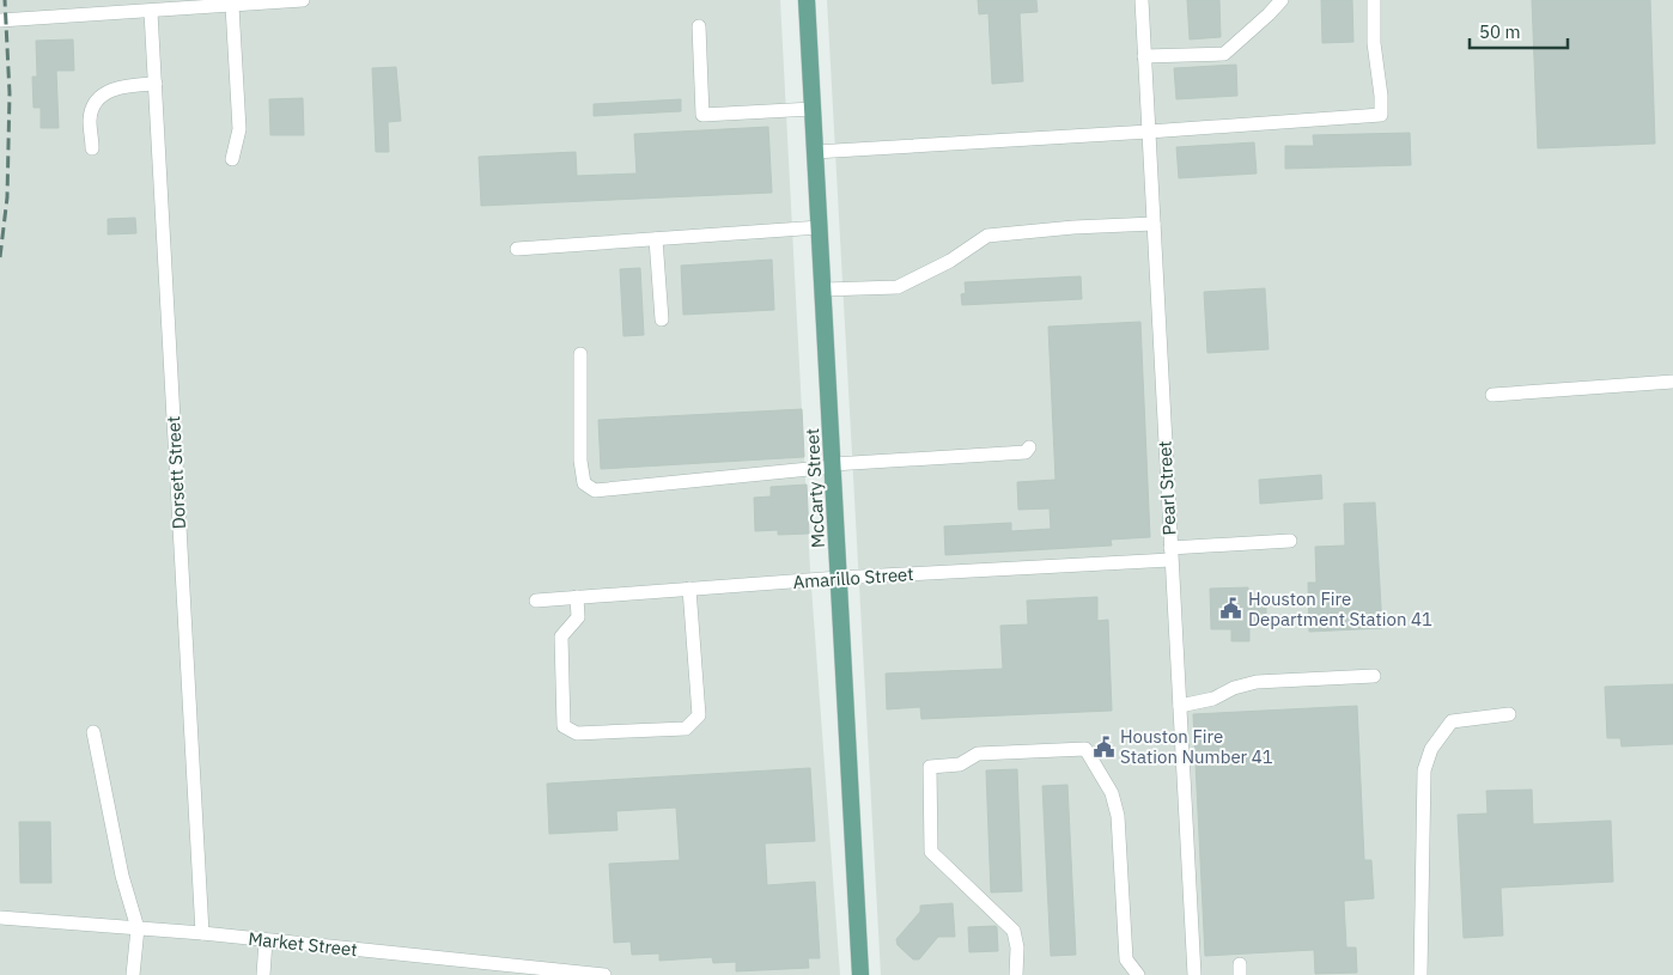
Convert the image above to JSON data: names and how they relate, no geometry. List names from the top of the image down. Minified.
{"streets":{"main road":["McCarty Street"],"street":["Dorsett Street","Pearl Street","Amarillo Street","Market Street"]},"crossings":[["Dorsett Street","Market Street"],["McCarty Street","Amarillo Street"],["Pearl Street","Amarillo Street"]],"places":{"public building":["Houston Fire Department Station 41","Houston Fire Station Number 41"]},"scale_bar":"50 m"}
